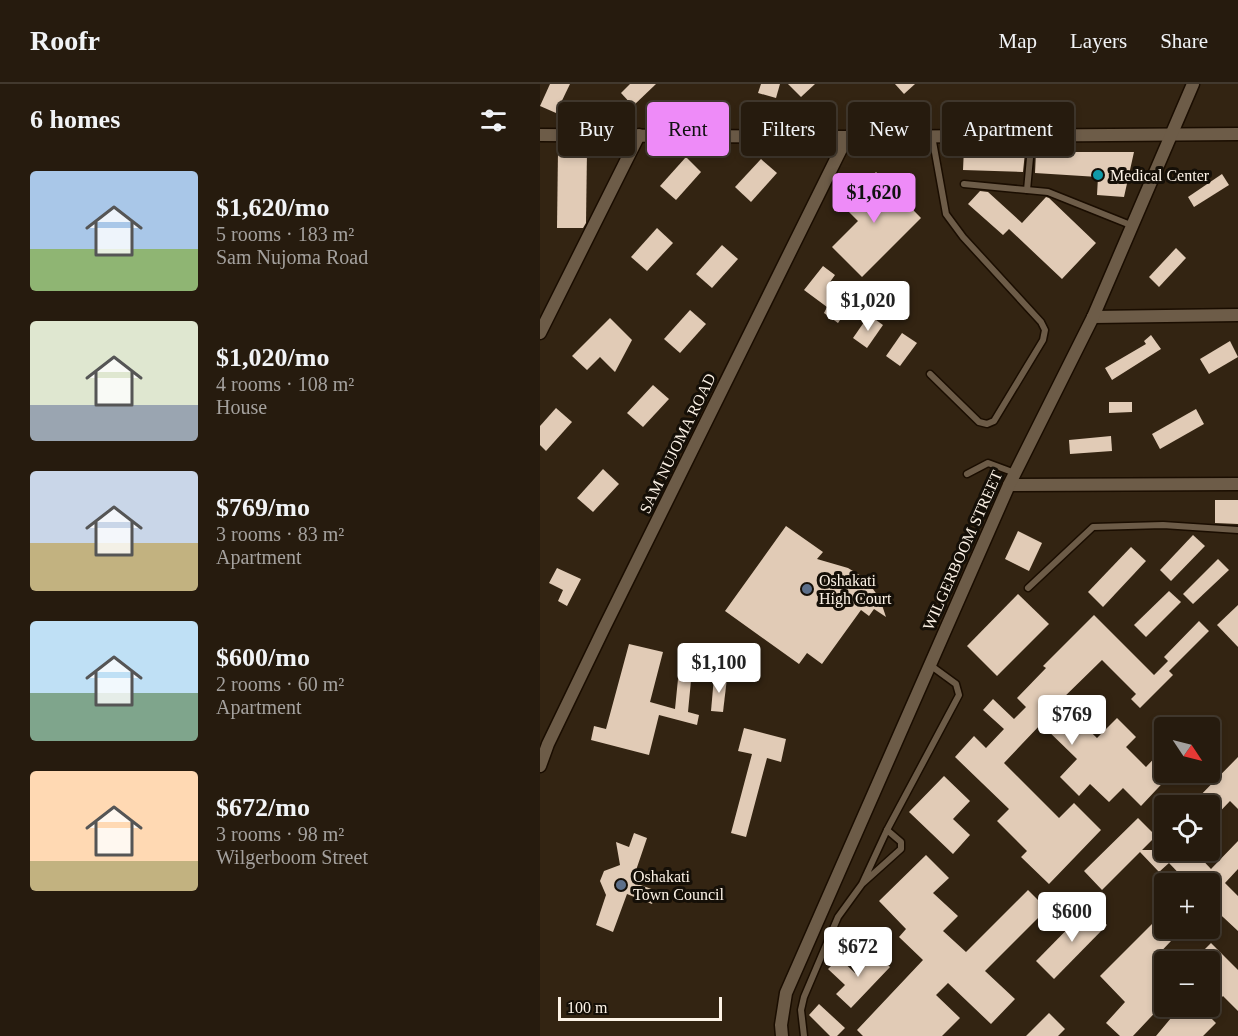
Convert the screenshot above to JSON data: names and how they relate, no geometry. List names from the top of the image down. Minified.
{"streets":{"street":["SAM NUJOMA ROAD","WILGERBOOM STREET"]},"places":["Medical Center","Oshakati High Court","Oshakati Town Council"],"scale_bar":"100 m","north":"bottom right","page":{"header":"Roofr","nav":["Map","Layers","Share"],"heading":"6 homes","chip":["Buy","Rent","Filters","New","Apartment"],"list":[{"name":"$1,620/mo","note":"5 rooms · 183 m² · Sam Nujoma Road"},{"name":"$1,020/mo","note":"4 rooms · 108 m² · House"},{"name":"$769/mo","note":"3 rooms · 83 m² · Apartment"},{"name":"$600/mo","note":"2 rooms · 60 m² · Apartment"},{"name":"$672/mo","note":"3 rooms · 98 m² · Wilgerboom Street"}],"price":["$1,620","$1,020","$1,100","$769","$600","$672"],"map_buttons":["+","−"],"scale":"100 m"}}
